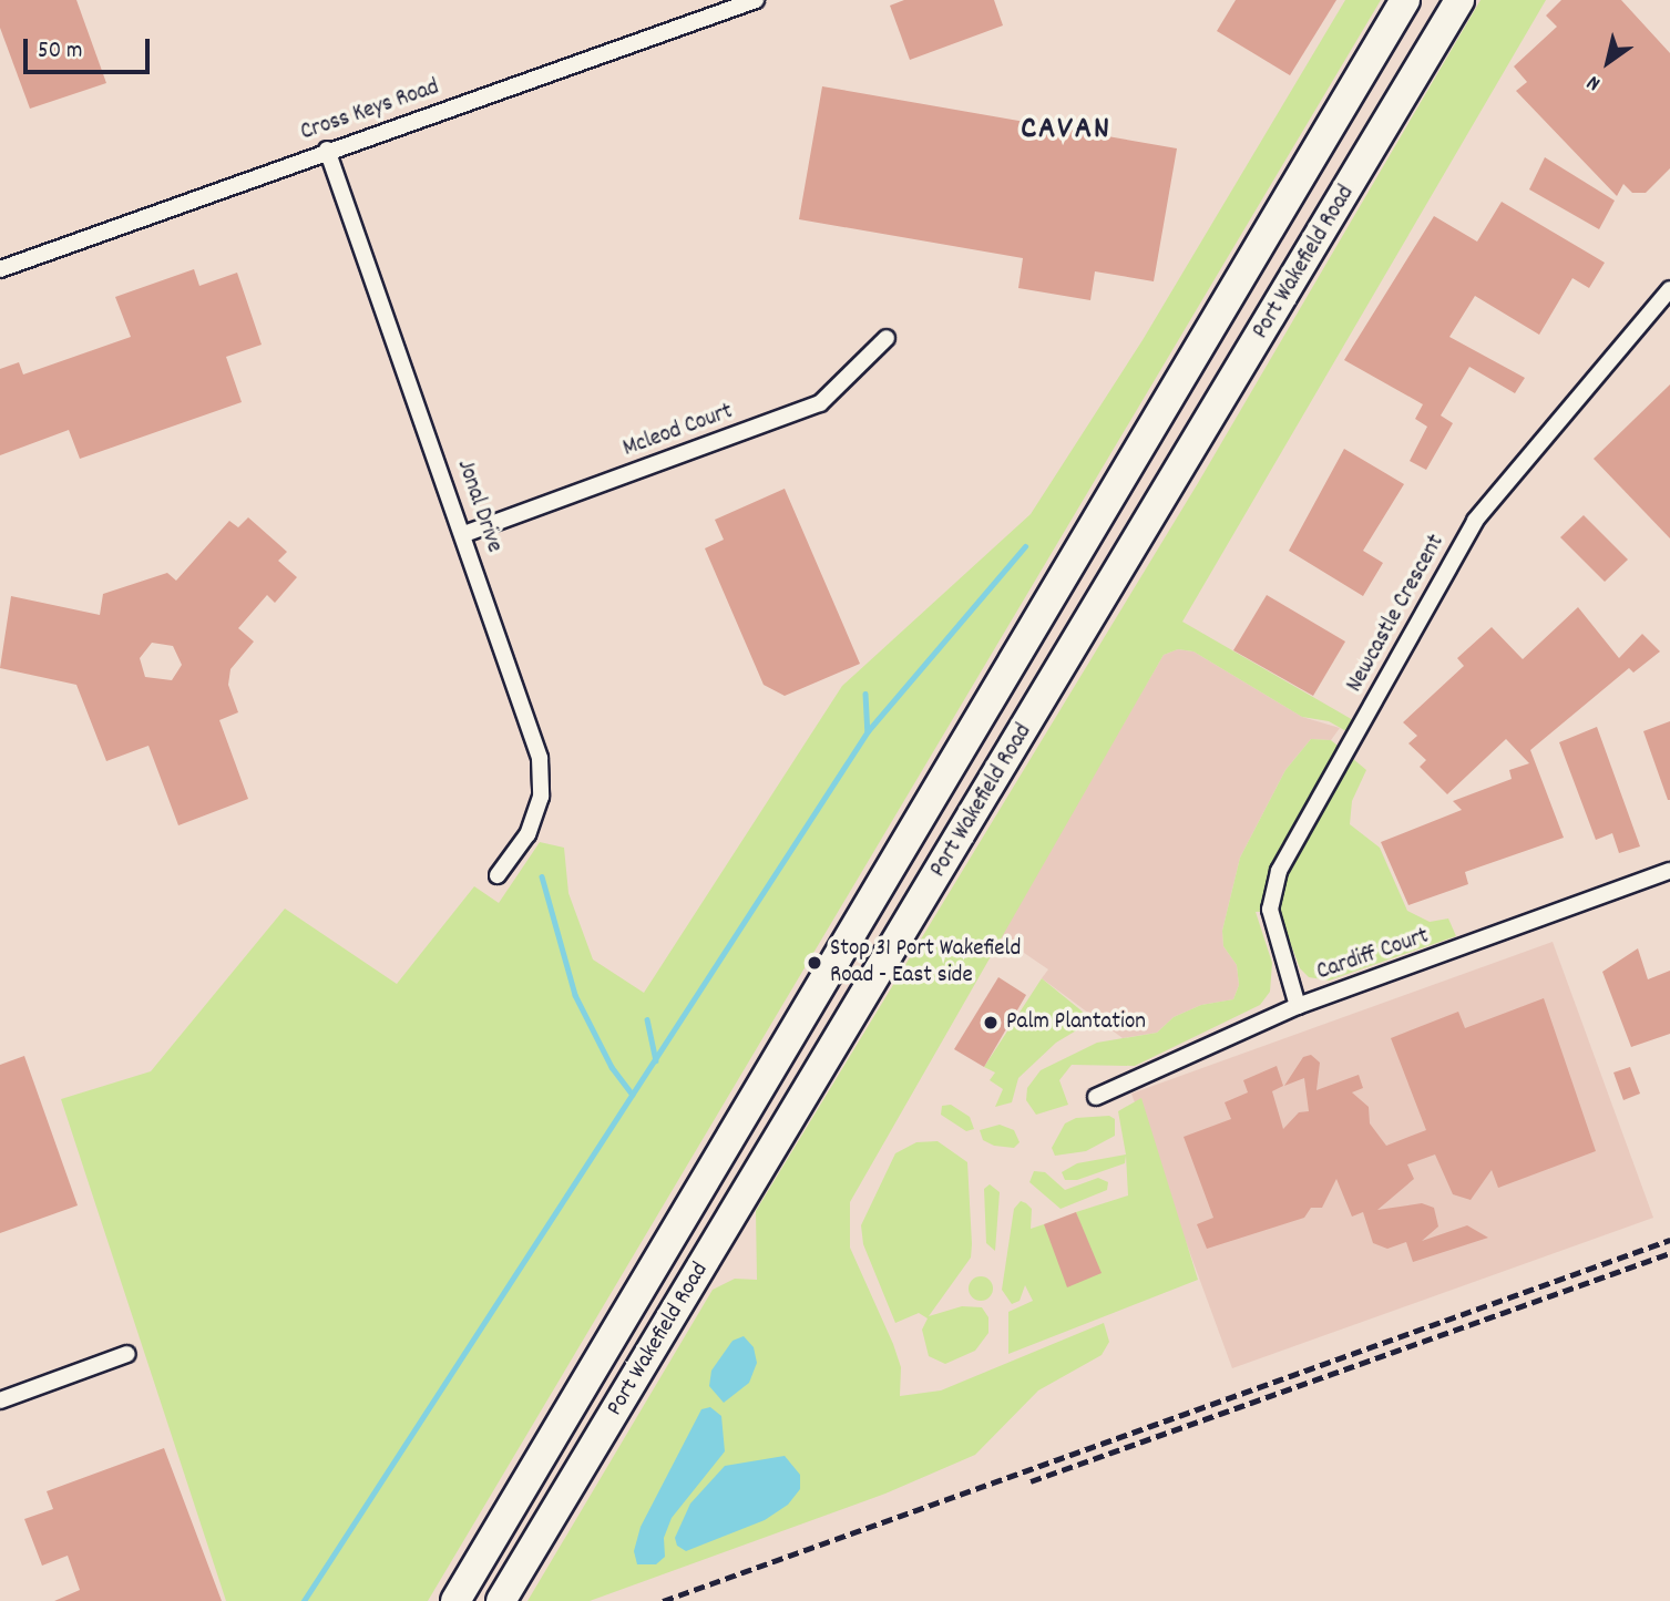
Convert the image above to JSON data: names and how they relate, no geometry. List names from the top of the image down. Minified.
{"streets":{"highway":["Port Wakefield Road"],"street":["Cross Keys Road","Mcleod Court","Jonal Drive","Newcastle Crescent","Cardiff Court"]},"crossings":[["Cross Keys Road","Jonal Drive"],["Mcleod Court","Jonal Drive"],["Newcastle Crescent","Cardiff Court"]],"districts":["CAVAN"],"places":["Stop 31 Port Wakefield Road - East side","Palm Plantation"],"scale_bar":"50 m","north":"bottom left"}
